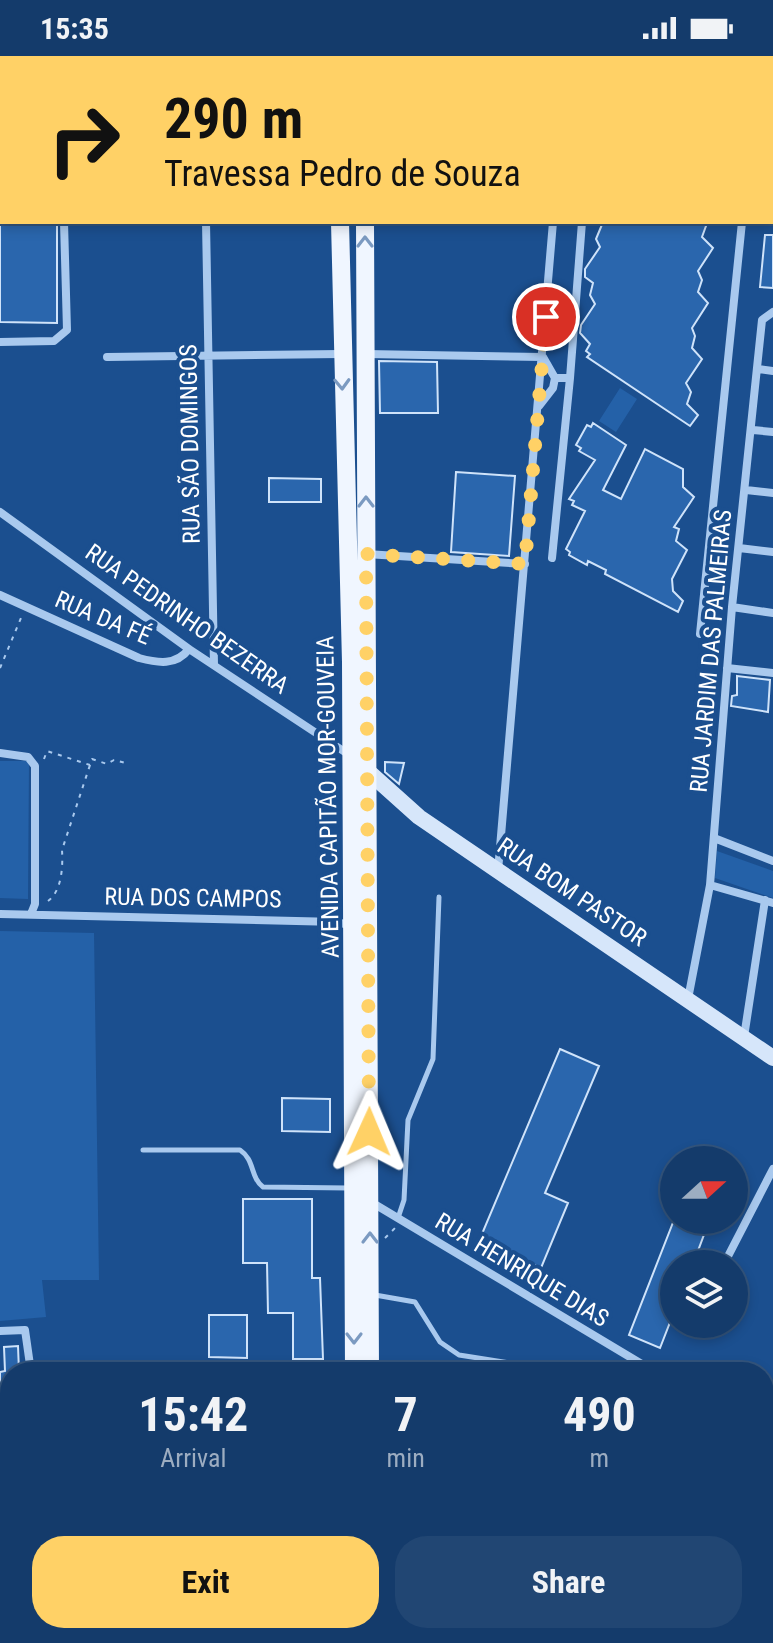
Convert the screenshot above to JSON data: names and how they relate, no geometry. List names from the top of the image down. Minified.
{"streets":{"main road":["AVENIDA CAPITÃO MOR-GOUVEIA","RUA BOM PASTOR"],"street":["RUA SÃO DOMINGOS","RUA DA FÉ","RUA PEDRINHO BEZERRA","RUA JARDIM DAS PALMEIRAS","RUA DOS CAMPOS","RUA HENRIQUE DIAS"]},"crossings":[["RUA SÃO DOMINGOS","RUA PEDRINHO BEZERRA"],["RUA DA FÉ","RUA PEDRINHO BEZERRA"],["RUA PEDRINHO BEZERRA","AVENIDA CAPITÃO MOR-GOUVEIA"],["RUA PEDRINHO BEZERRA","RUA BOM PASTOR"],["RUA JARDIM DAS PALMEIRAS","RUA BOM PASTOR"],["AVENIDA CAPITÃO MOR-GOUVEIA","RUA BOM PASTOR"],["AVENIDA CAPITÃO MOR-GOUVEIA","RUA DOS CAMPOS"],["AVENIDA CAPITÃO MOR-GOUVEIA","RUA HENRIQUE DIAS"]],"north":"right","page":{"status":"15:35","turn":["290 m","Travessa Pedro de Souza"],"eta":["15:42","Arrival","7","min","490","m"],"buttons":["Exit","Share"]}}
